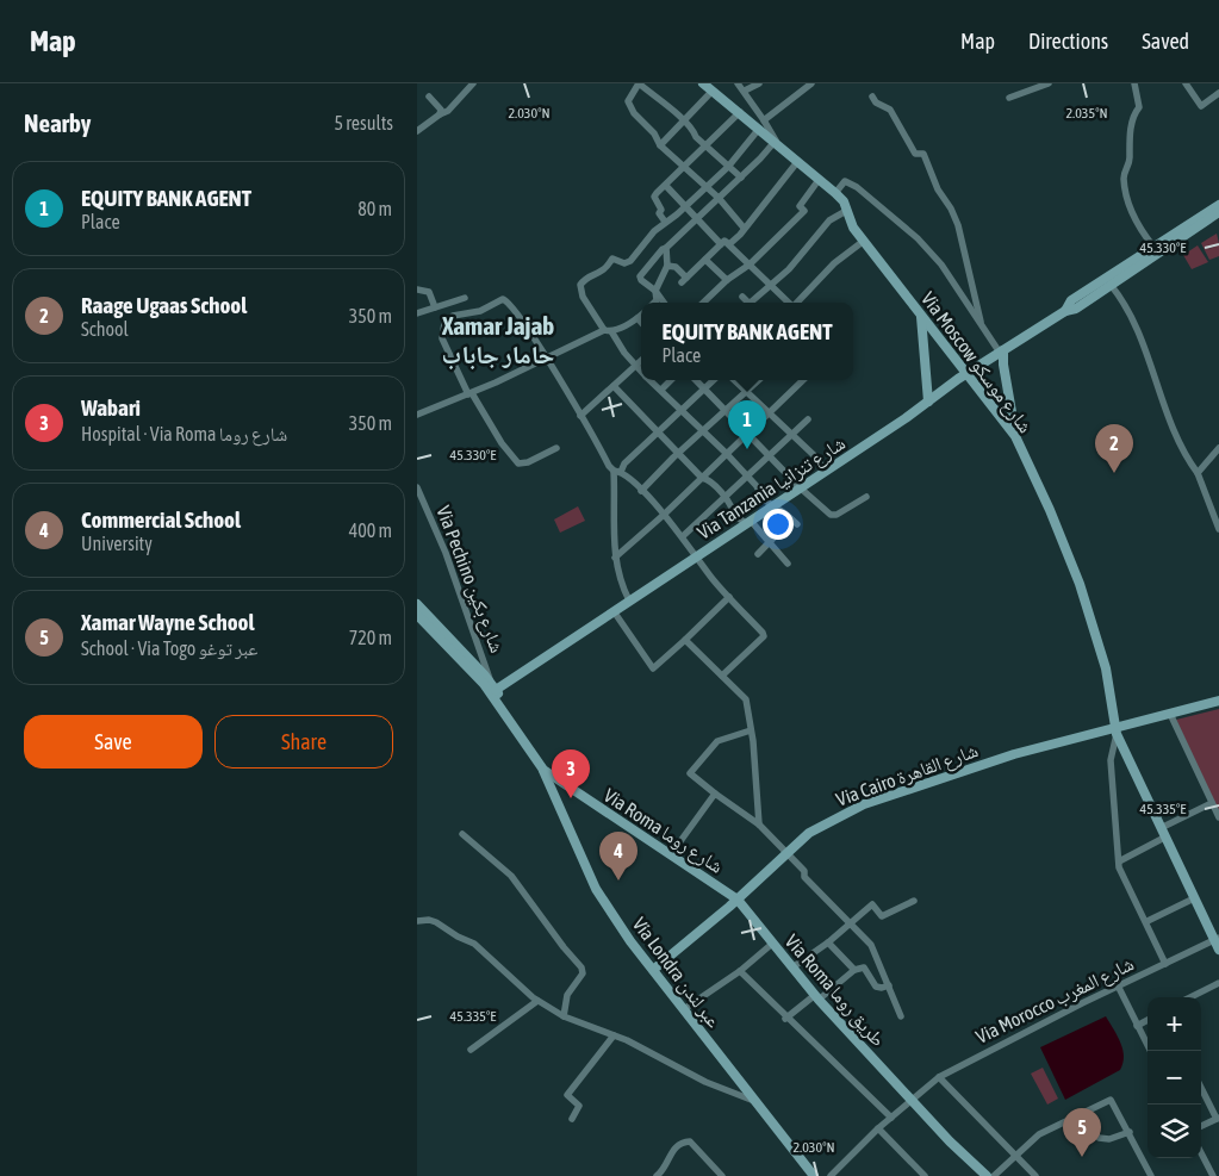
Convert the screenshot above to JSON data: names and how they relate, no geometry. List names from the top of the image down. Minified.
{"streets":{"street":["Via Moscow شارع موسكو","Via Tanzania شارع تنزانيا","Via Pechino شارع بكين","Via Cairo شارع القاهرة","Via Roma شارع روما","Vía Londra عبر لندن","Via Roma طريق روما","Via Morocco شارع المغرب"]},"crossings":[["Via Moscow شارع موسكو","Via Cairo شارع القاهرة"],["Via Moscow شارع موسكو","Via Morocco شارع المغرب"],["Via Tanzania شارع تنزانيا","Via Pechino شارع بكين"],["Via Cairo شارع القاهرة","Via Roma شارع روما"],["Via Cairo شارع القاهرة","Vía Londra عبر لندن"],["Via Cairo شارع القاهرة","Via Roma طريق روما"],["Via Roma شارع روما","Vía Londra عبر لندن"],["Via Roma شارع روما","Via Roma طريق روما"],["Via Roma طريق روما","Via Morocco شارع المغرب"]],"districts":["Xamar Jajab حامار جاباب"],"page":{"header":"Map","nav":["Map","Directions","Saved"],"heading":["Nearby","5 results"],"list":[{"mark":"1","name":"EQUITY BANK AGENT","note":"Place","value":"80 m"},{"mark":"2","name":"Raage Ugaas School","note":"School","value":"350 m"},{"mark":"3","name":"Wabari","note":"Hospital · Via Roma شارع روما","value":"350 m"},{"mark":"4","name":"Commercial School","note":"University","value":"400 m"},{"mark":"5","name":"Xamar Wayne School","note":"School · Via Togo عبر توغو","value":"720 m"}],"popup":["EQUITY BANK AGENT","Place"],"pins":["1","2","3","4","5"],"buttons":["Save","Share"],"map_buttons":["+","−"]},"coordinates":["2.030°N","2.035°N","45.330°E","45.335°E"]}
